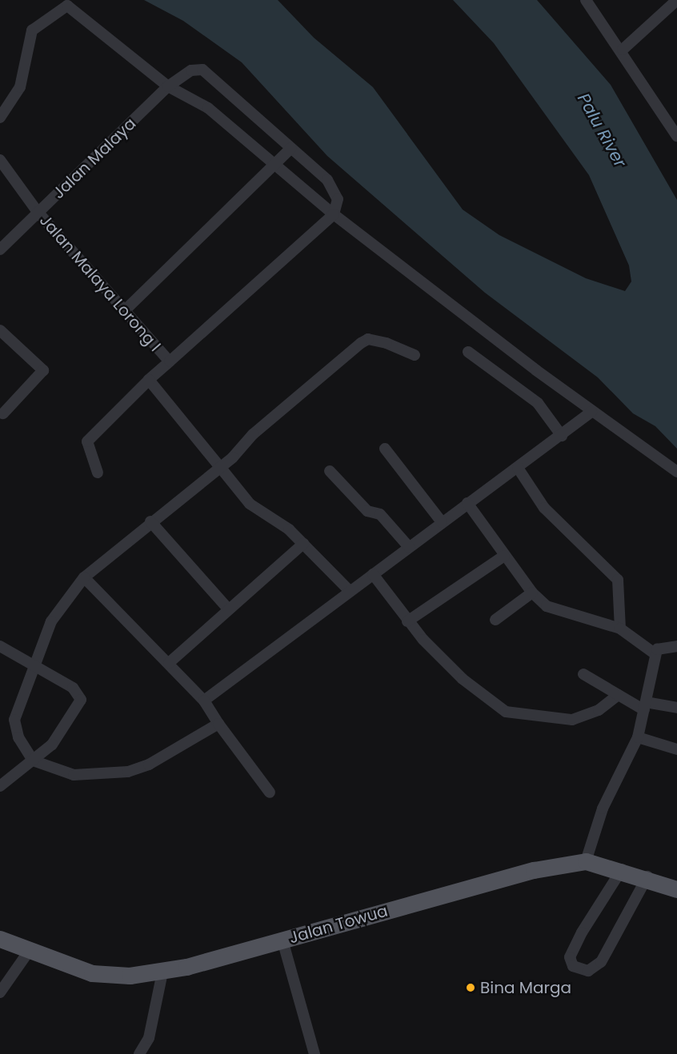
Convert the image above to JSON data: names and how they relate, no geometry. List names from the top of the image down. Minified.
{"streets":{"main road":["Jalan Towua"],"street":["Jalan Malaya","Jalan Malaya Lorong I"]},"crossings":[["Jalan Malaya","Jalan Malaya Lorong I"]],"water":["Palu River"],"places":["Bina Marga"]}
